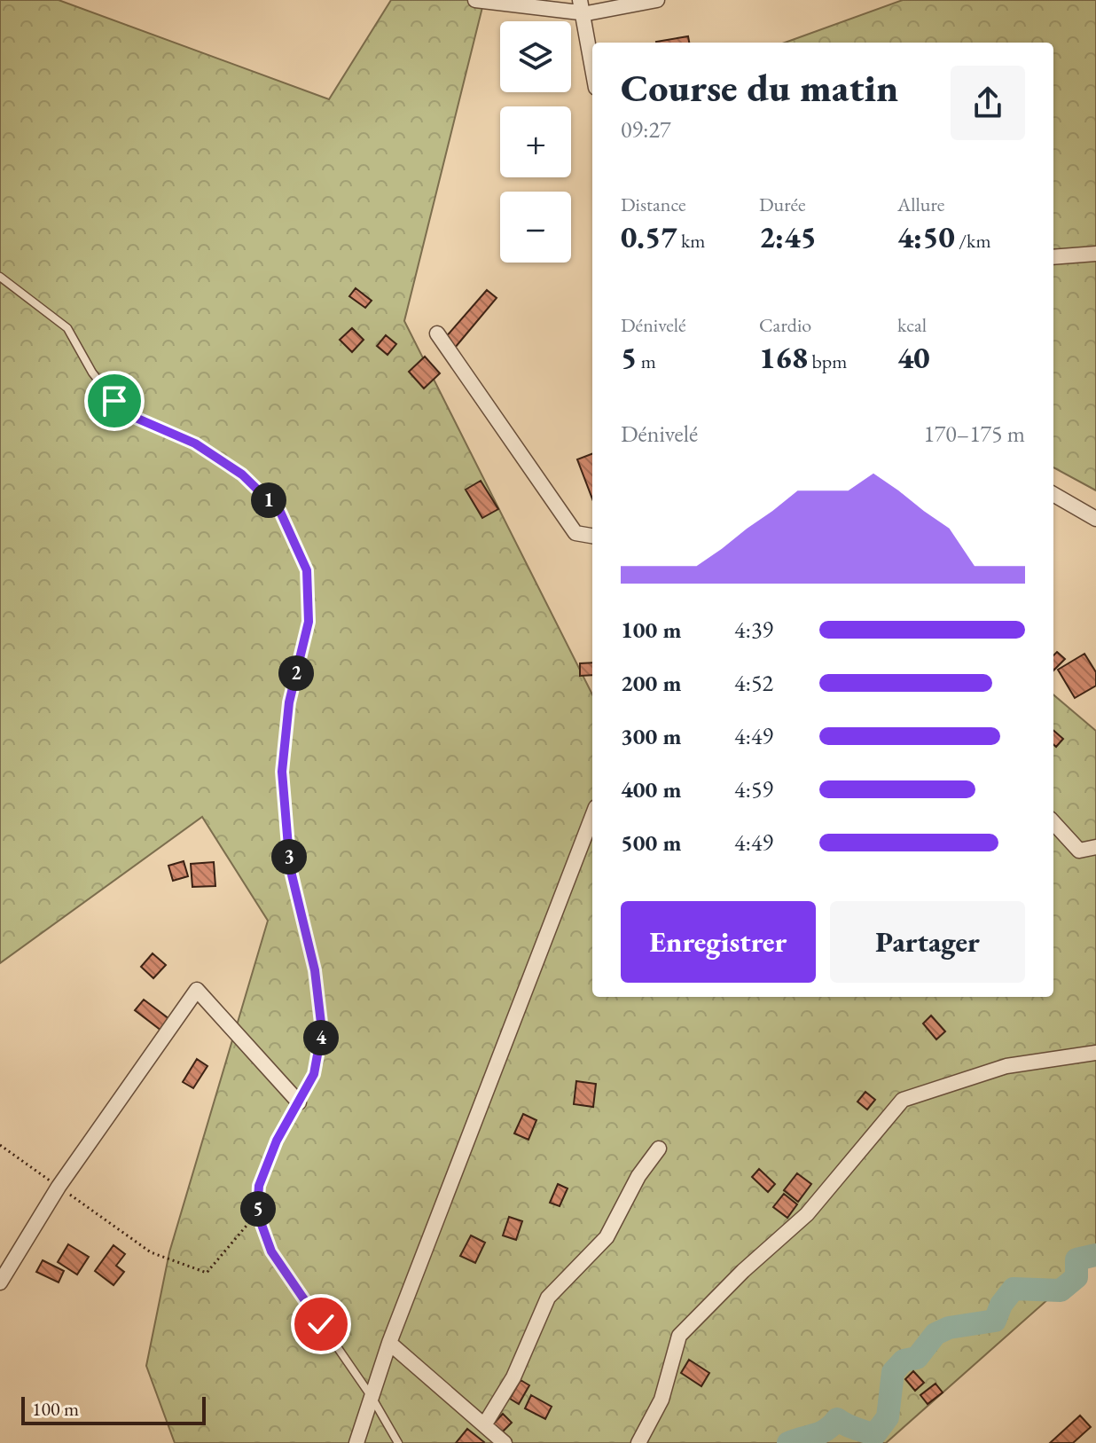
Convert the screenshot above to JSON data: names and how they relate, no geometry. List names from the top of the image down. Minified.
{"scale_bar":"100 m","page":{"map_buttons":["+","−"],"heading":["Course du matin","09:27"],"stats":[["Distance","0.57 km"],["Durée","2:45"],["Allure","4:50 /km"],["Dénivelé","5 m"],["Cardio","168 bpm"],["kcal","40"]],"chart":["Dénivelé","170–175 m"],"pins":["1","2","3","4","5"],"list":[{"name":"100 m","note":"4:39"},{"name":"200 m","note":"4:52"},{"name":"300 m","note":"4:49"},{"name":"400 m","note":"4:59"},{"name":"500 m","note":"4:49"}],"buttons":["Enregistrer","Partager"],"scale":"100 m"}}
